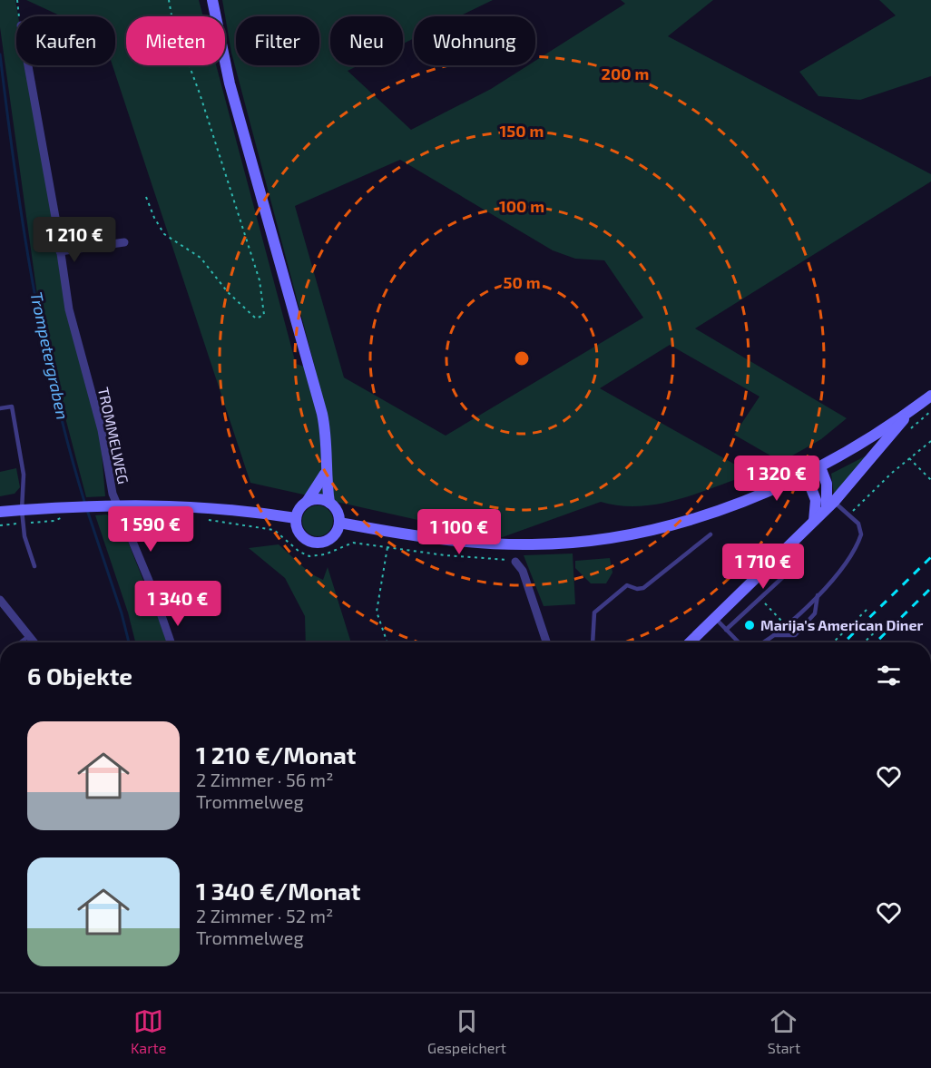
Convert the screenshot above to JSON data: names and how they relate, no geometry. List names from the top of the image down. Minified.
{"streets":{"street":["TROMMELWEG"]},"water":["Trompetergraben"],"places":["Marija's American Diner"],"page":{"chip":["Kaufen","Mieten","Filter","Neu","Wohnung"],"price":["1 210 €","1 320 €","1 590 €","1 100 €","1 710 €","1 340 €"],"heading":"6 Objekte","list":[{"name":"1 210 €/Monat","note":"2 Zimmer · 56 m² · Trommelweg"},{"name":"1 340 €/Monat","note":"2 Zimmer · 52 m² · Trommelweg"}],"tabs":["Karte","Gespeichert","Start"]},"rings":["200 m","150 m","100 m","50 m"]}
